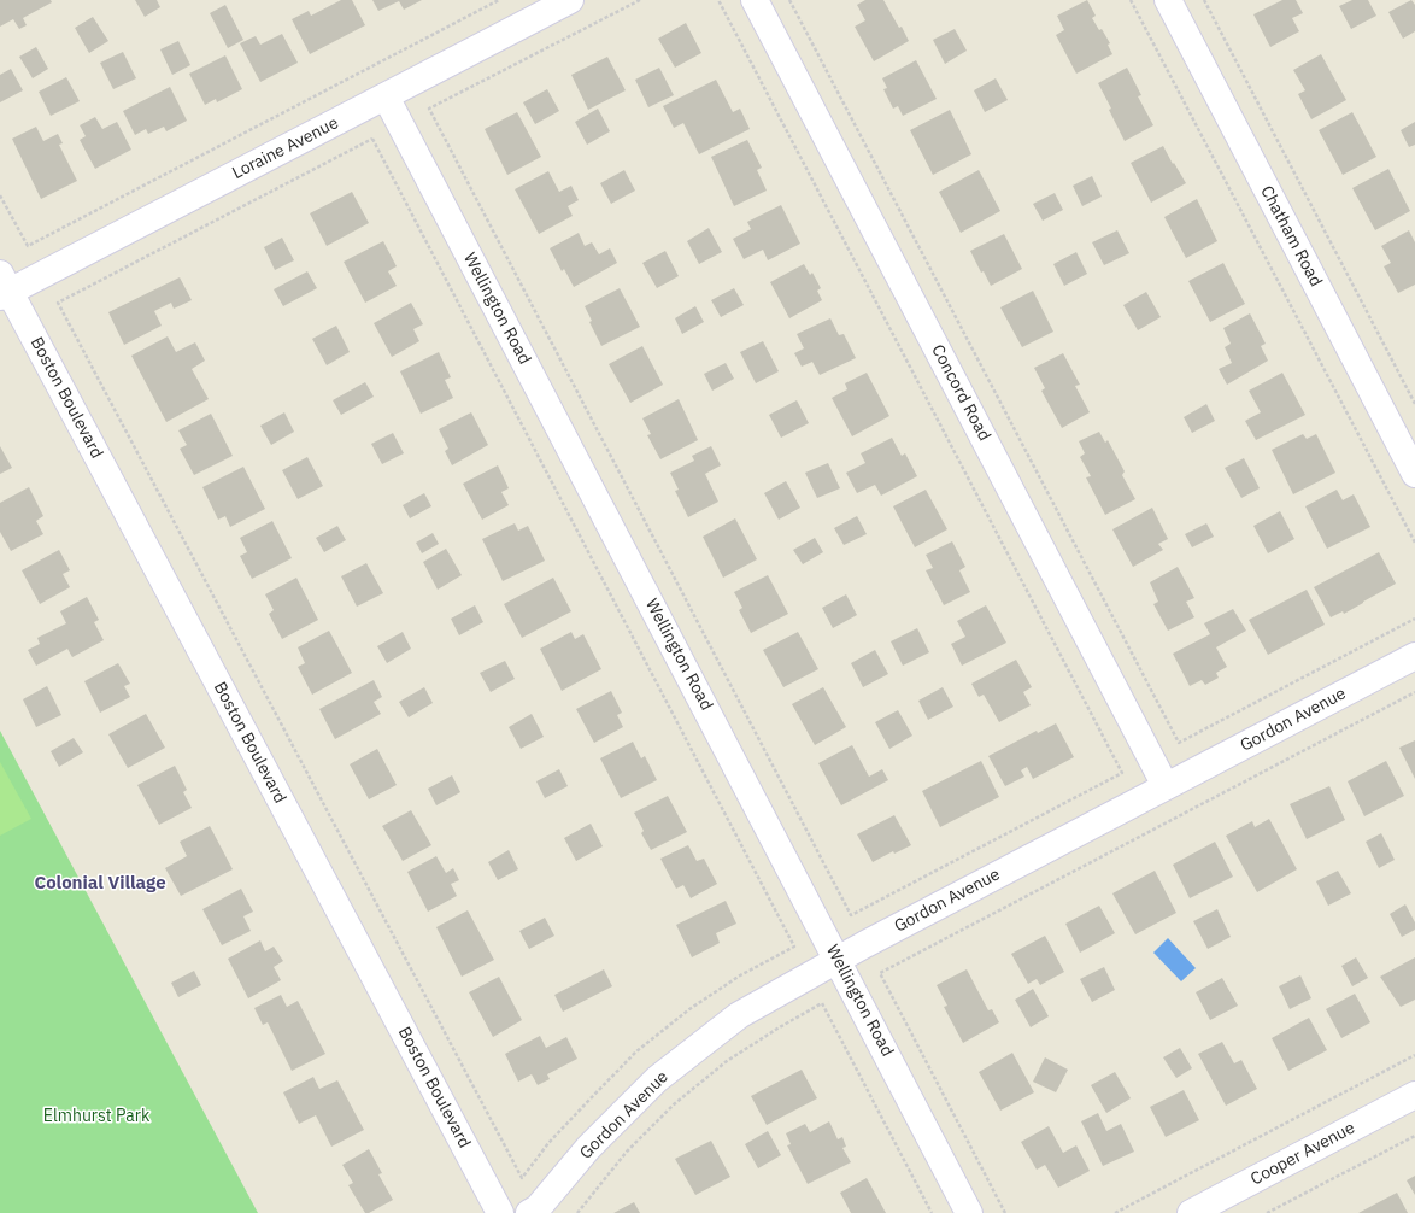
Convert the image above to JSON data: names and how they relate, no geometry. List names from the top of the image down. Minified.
{"streets":{"street":["Loraine Avenue","Chatham Road","Wellington Road","Concord Road","Boston Boulevard","Gordon Avenue","Cooper Avenue"]},"crossings":[["Loraine Avenue","Wellington Road"],["Loraine Avenue","Boston Boulevard"],["Wellington Road","Gordon Avenue"],["Concord Road","Gordon Avenue"]],"districts":["Colonial Village"],"parks":["Elmhurst Park"]}
